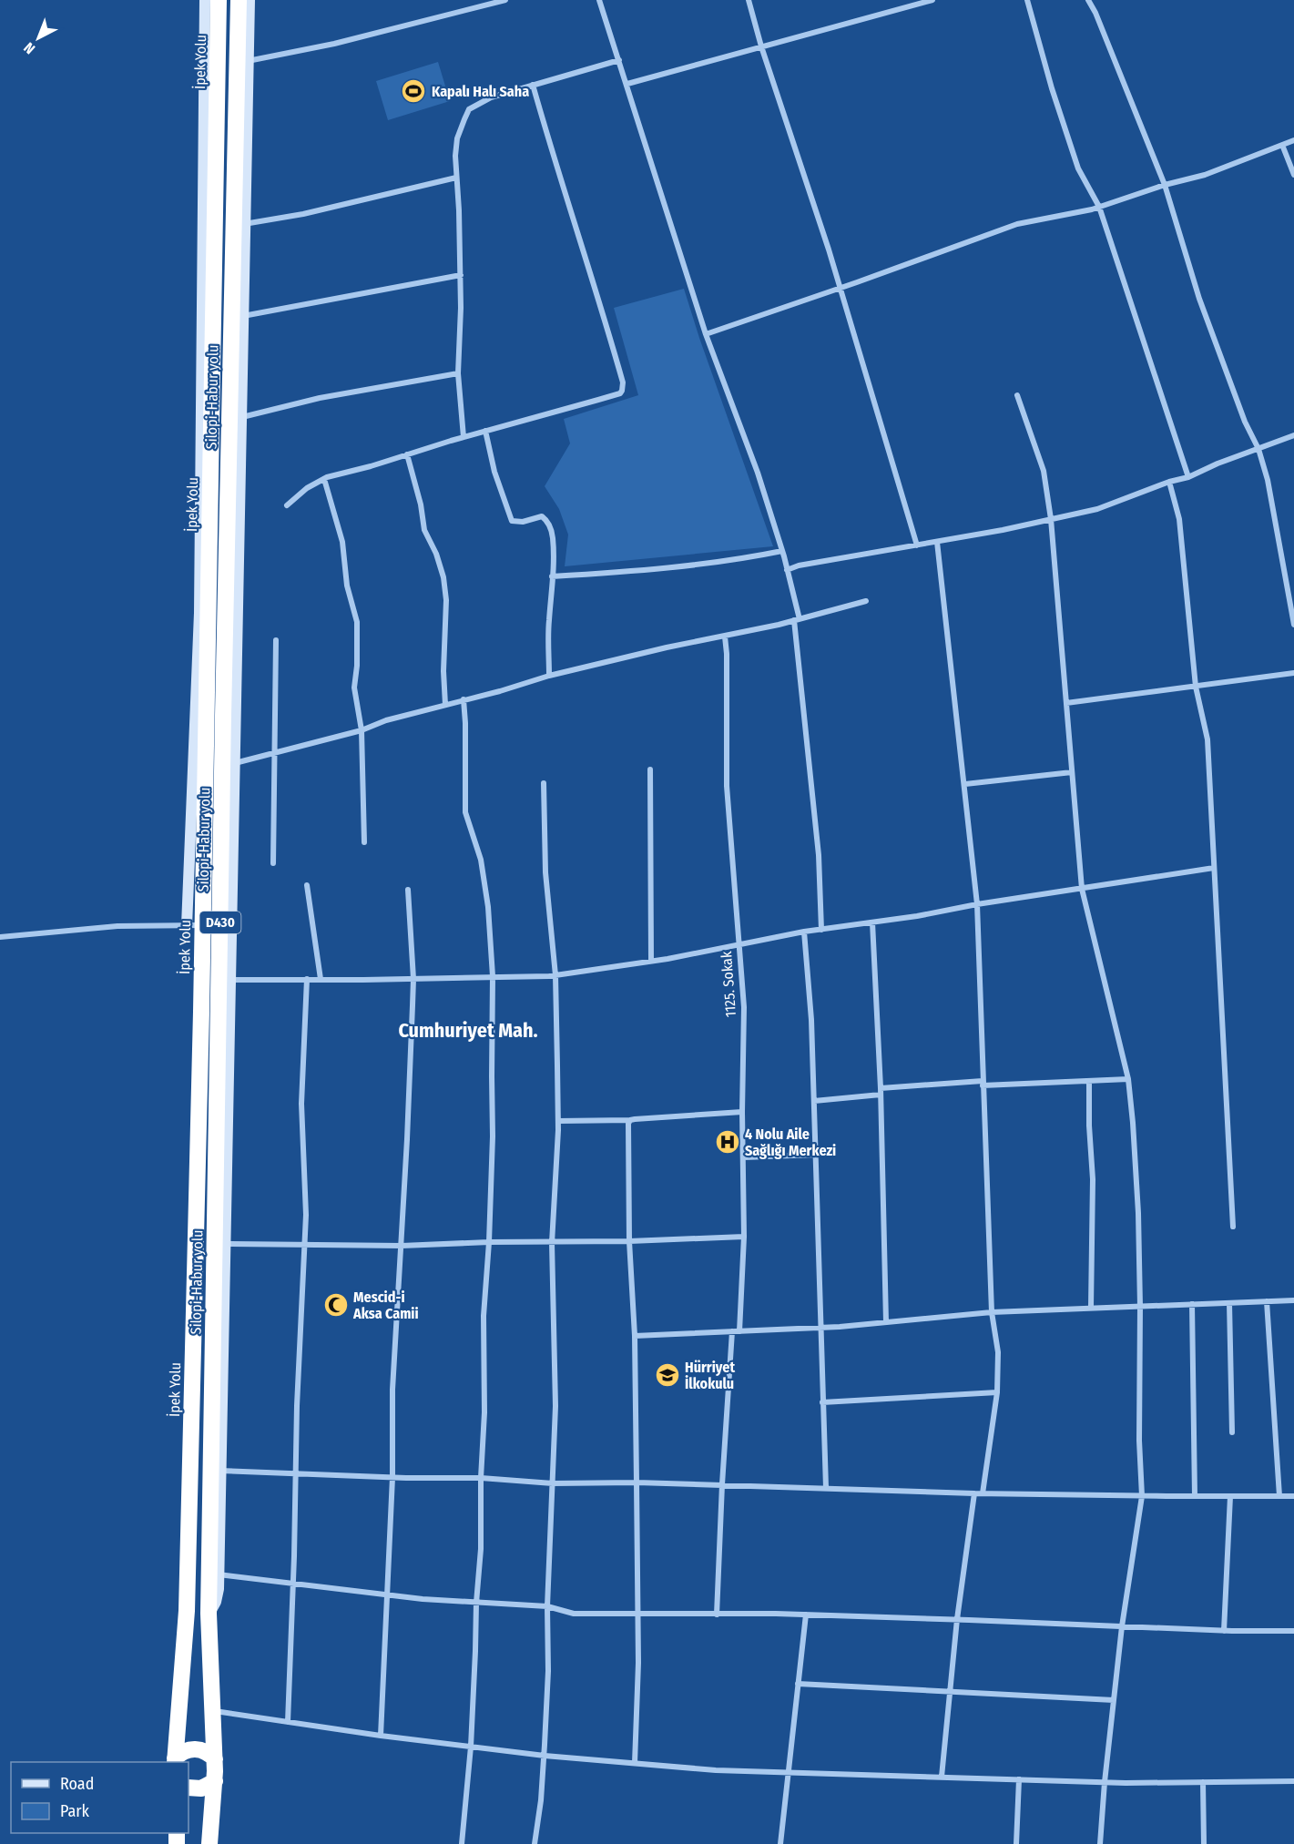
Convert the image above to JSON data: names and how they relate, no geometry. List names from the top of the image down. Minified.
{"streets":{"highway":["İpek Yolu","Silopi-Habur yolu","D430"],"street":["1125. Sokak"]},"districts":["Cumhuriyet Mah."],"places":{"sports":["Kapalı Halı Saha"],"hospital":["4 Nolu Aile Sağlığı Merkezi"],"mosque":["Mescid-i Aksa Camii"],"school or university":["Hürriyet İlkokulu"]},"legend":["Road","Park"],"north":"bottom left"}
